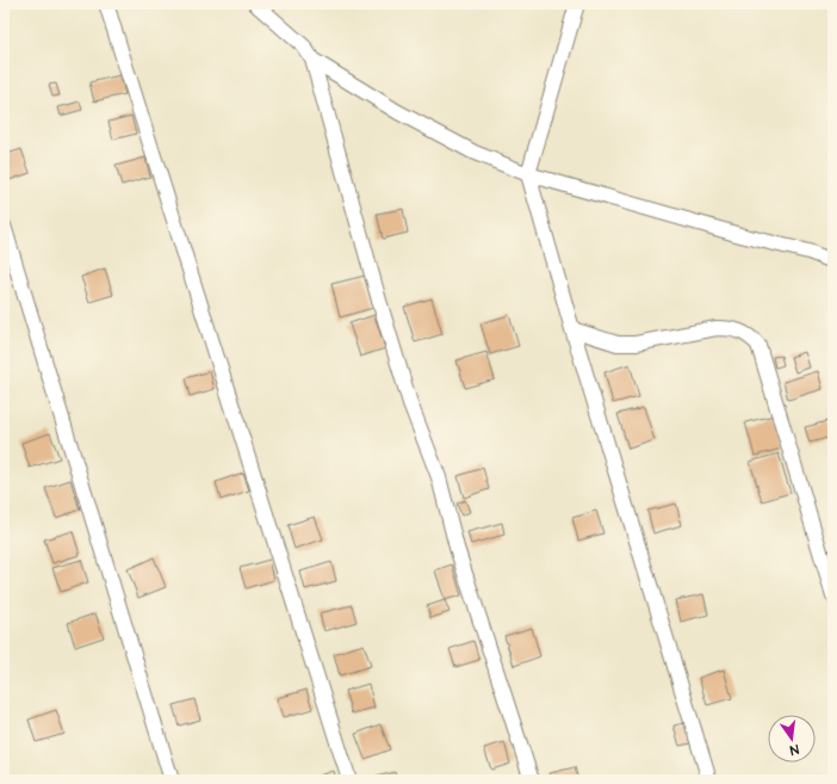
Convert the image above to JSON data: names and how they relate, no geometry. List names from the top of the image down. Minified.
{"north":"bottom"}
